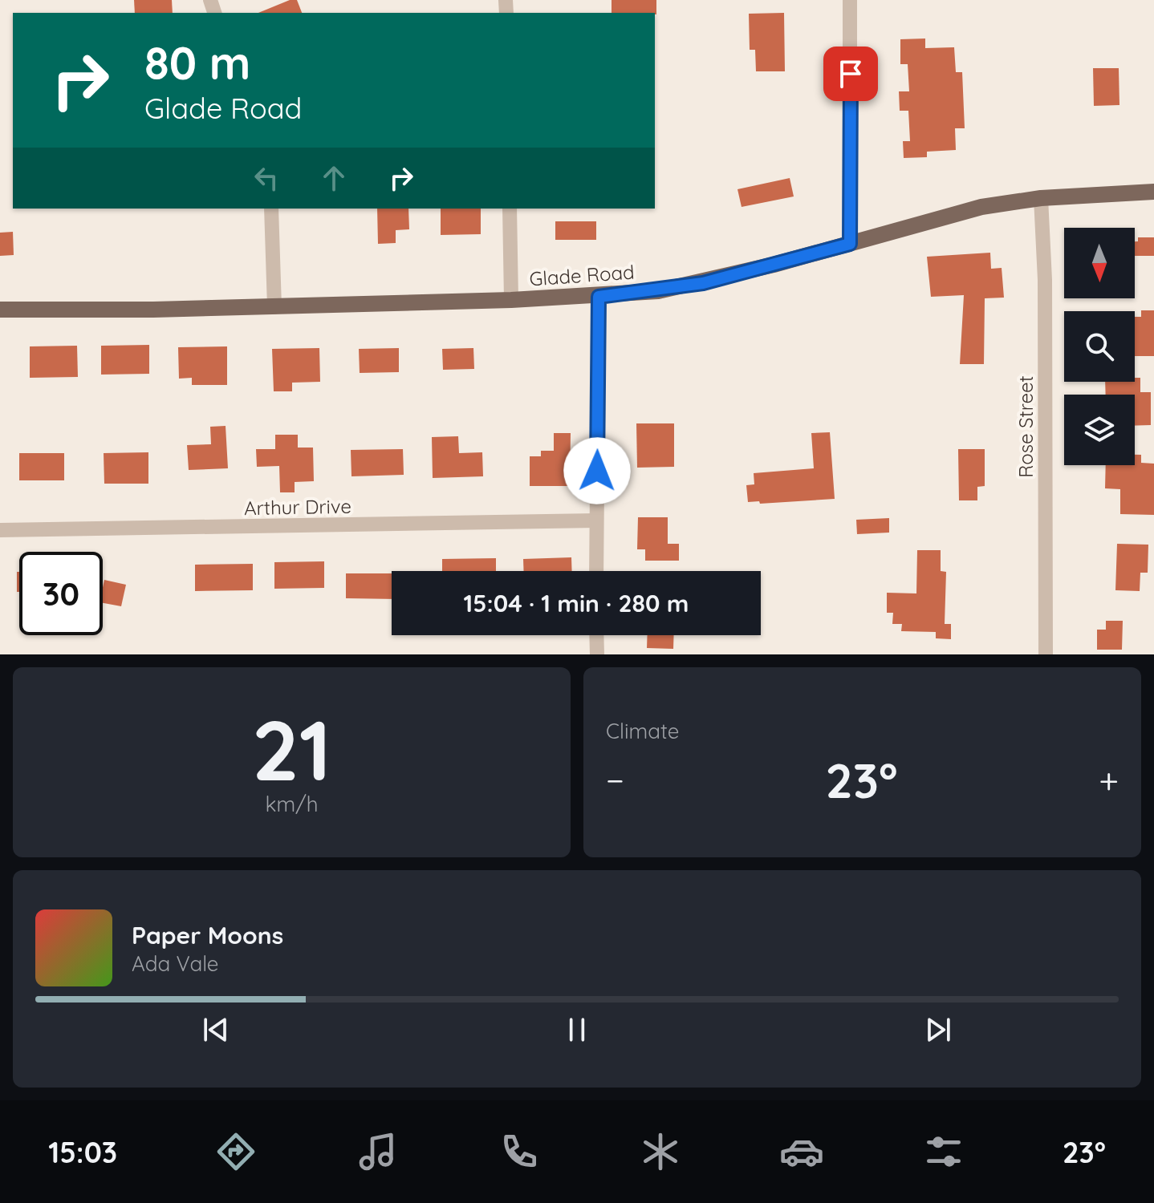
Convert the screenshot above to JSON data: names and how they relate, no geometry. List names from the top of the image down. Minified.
{"streets":{"main road":["Glade Road"],"street":["Rose Street","Arthur Drive"]},"crossings":[["Glade Road","Rose Street"]],"north":"bottom","page":{"turn":["80 m","Glade Road"],"limit":"30","trip":"15:04 · 1 min · 280 m","tile":[["21","km/h"],"Climate"],"heat":["−","23°","+"],"song":["Paper Moons","Ada Vale"],"tabs":["15:03","23°"]}}
